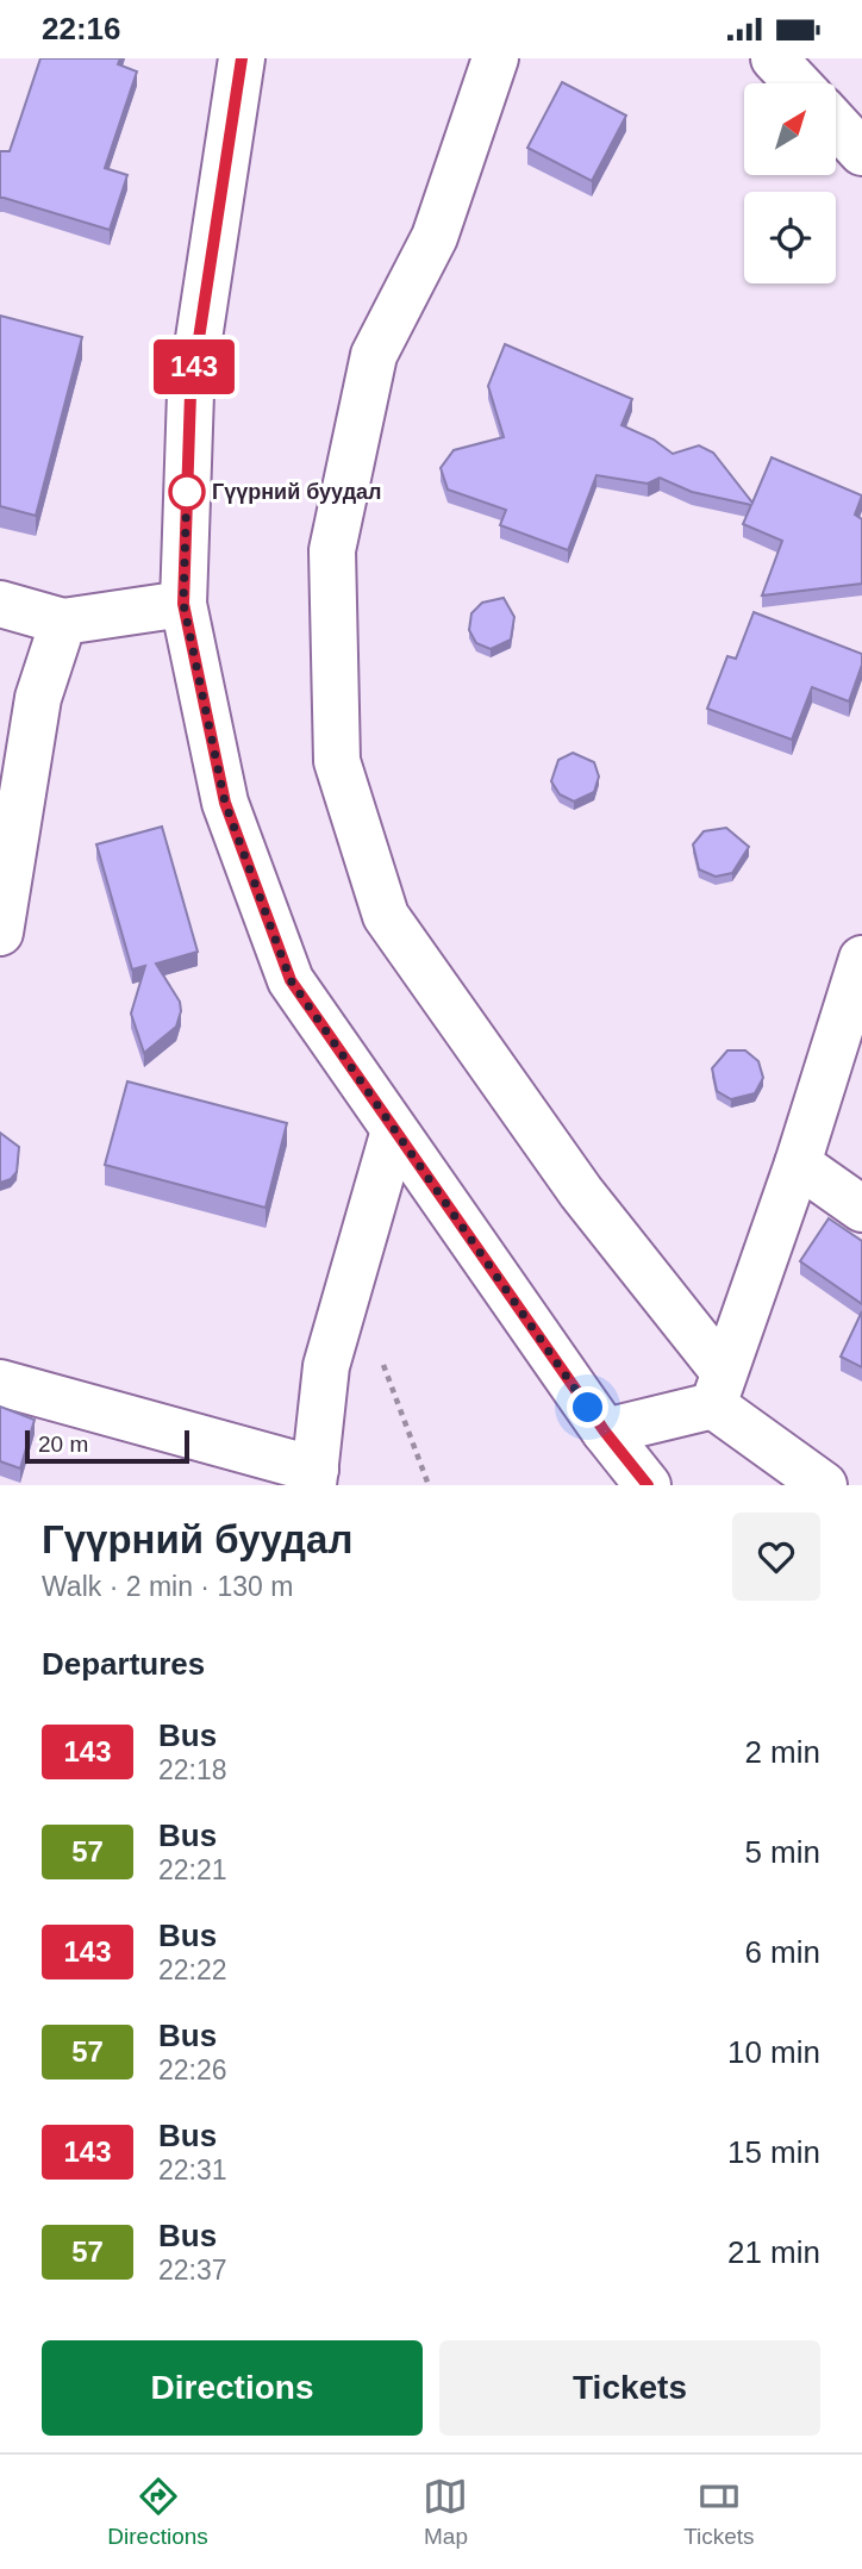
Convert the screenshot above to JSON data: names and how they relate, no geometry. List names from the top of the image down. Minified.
{"places":["Гүүрний буудал"],"lines":["bus line 143"],"scale_bar":"20 m","north":"top right","page":{"status":"22:16","on_map":"143","scale":"20 m","heading":[["Гүүрний буудал","Walk · 2 min · 130 m"],"Departures"],"list":[{"mark":"143","name":"Bus","note":"22:18","value":"2 min"},{"mark":"57","name":"Bus","note":"22:21","value":"5 min"},{"mark":"143","name":"Bus","note":"22:22","value":"6 min"},{"mark":"57","name":"Bus","note":"22:26","value":"10 min"},{"mark":"143","name":"Bus","note":"22:31","value":"15 min"},{"mark":"57","name":"Bus","note":"22:37","value":"21 min"}],"buttons":["Directions","Tickets"],"tabs":["Directions","Map","Tickets"]}}
